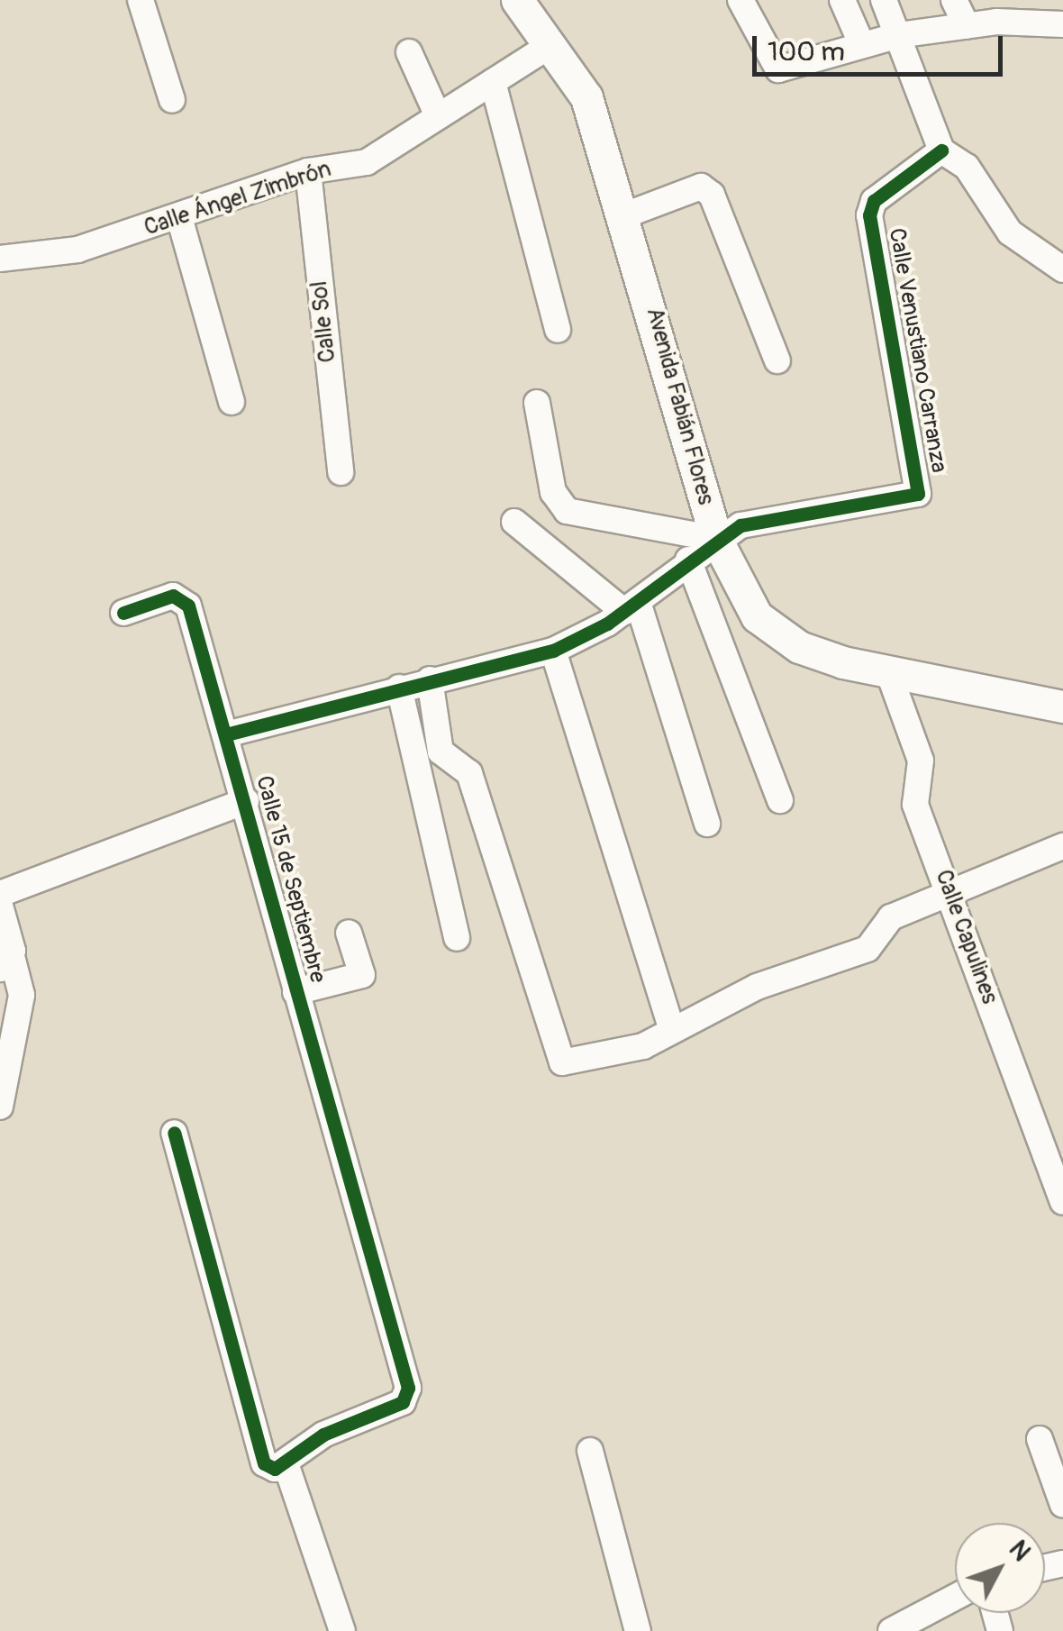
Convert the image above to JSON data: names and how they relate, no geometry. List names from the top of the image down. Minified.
{"streets":{"main road":["Avenida Fabián Flores"],"street":["Calle Ángel Zimbrón","Calle Sol","Calle Venustiano Carranza","Calle 15 de Septiembre","Calle Capulines"]},"crossings":[["Calle Ángel Zimbrón","Calle Sol"],["Calle Ángel Zimbrón","Avenida Fabián Flores"],["Calle Venustiano Carranza","Avenida Fabián Flores"],["Avenida Fabián Flores","Calle Capulines"]],"scale_bar":"100 m","north":"top right"}
